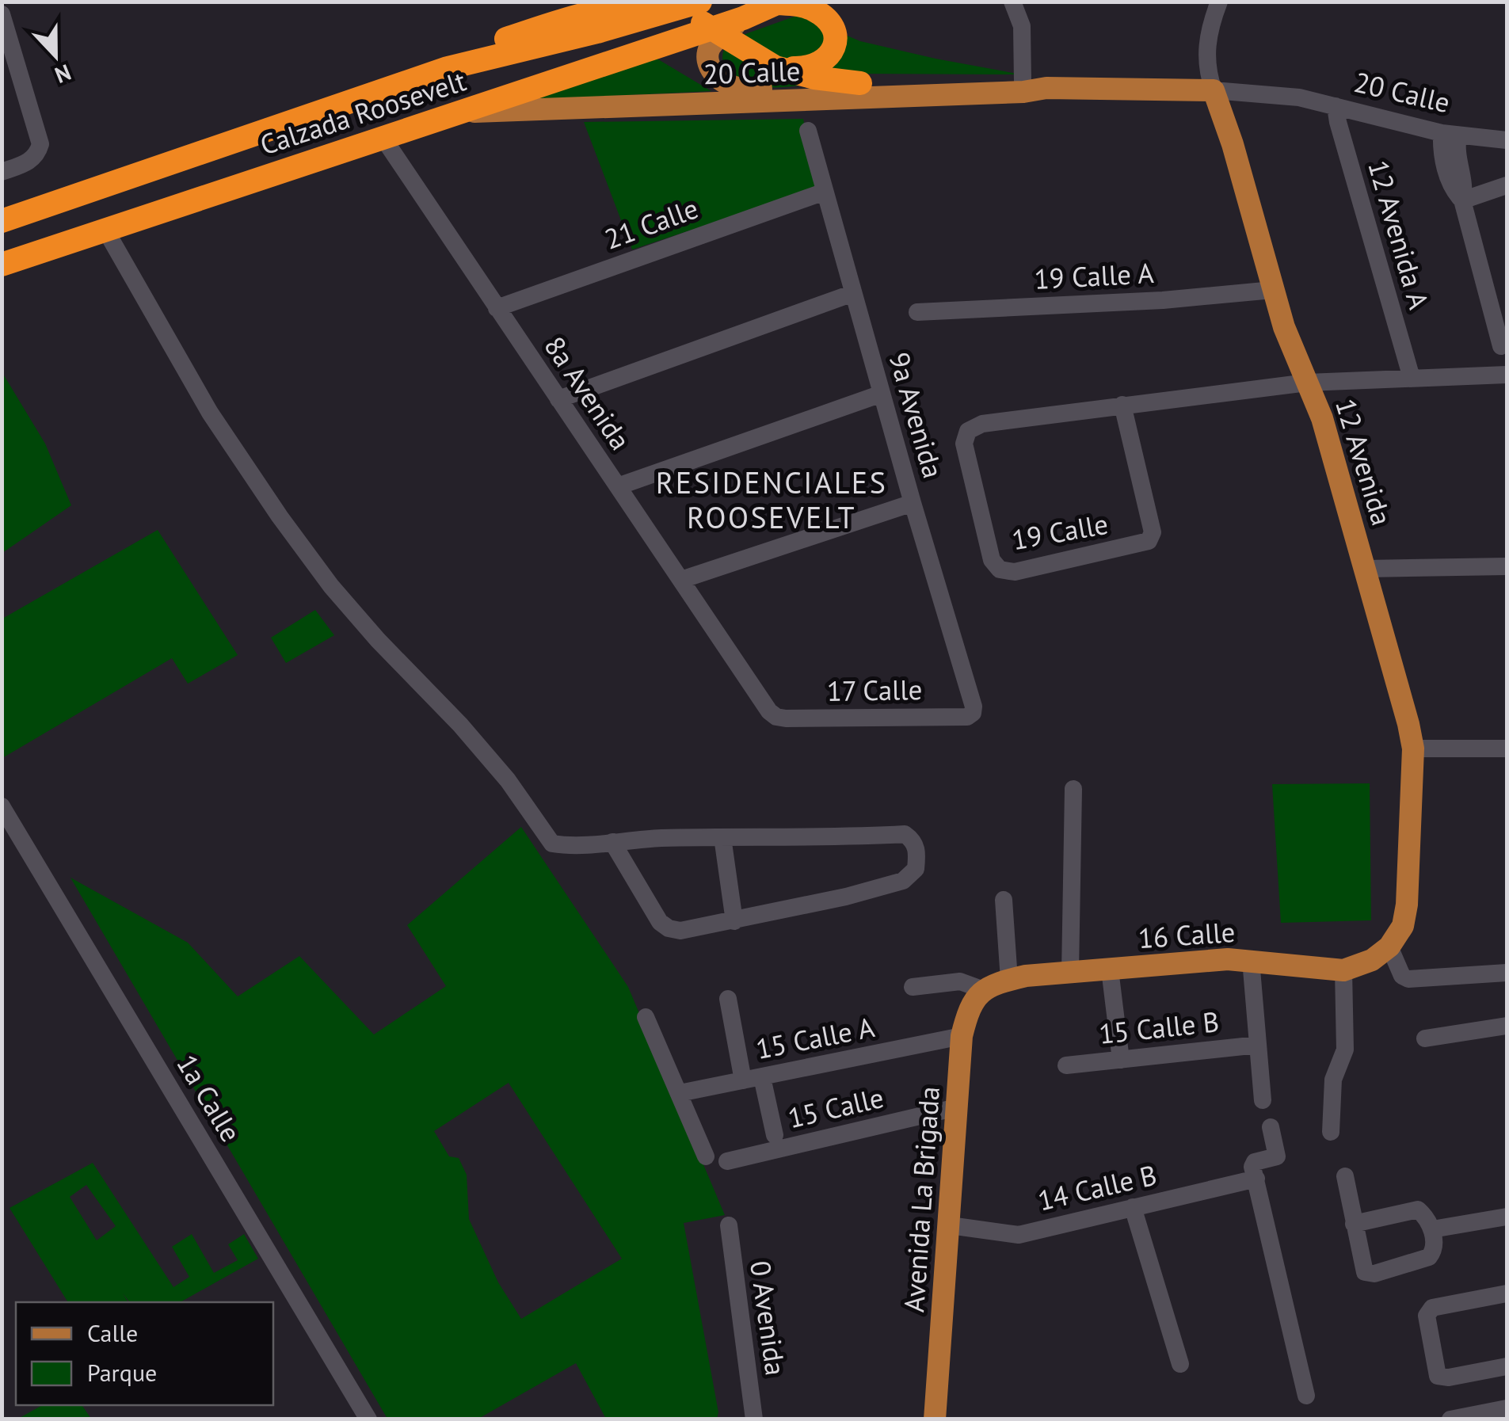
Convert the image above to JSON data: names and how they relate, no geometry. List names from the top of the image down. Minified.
{"streets":{"highway":["Calzada Roosevelt"],"main road":["20 Calle","12 Avenida","16 Calle","Avenida La Brigada"],"street":["21 Calle","12 Avenida A","19 Calle A","8a Avenida","9a Avenida","19 Calle","17 Calle","15 Calle B","15 Calle A","1a Calle","15 Calle","14 Calle B","0 Avenida"]},"crossings":[["20 Calle","Calzada Roosevelt"],["20 Calle","12 Avenida A"],["20 Calle","12 Avenida"],["Calzada Roosevelt","8a Avenida"],["21 Calle","8a Avenida"],["21 Calle","9a Avenida"],["12 Avenida A","19 Calle"],["19 Calle A","12 Avenida"],["8a Avenida","17 Calle"],["9a Avenida","17 Calle"],["12 Avenida","19 Calle"],["16 Calle","Avenida La Brigada"],["15 Calle A","Avenida La Brigada"],["15 Calle","Avenida La Brigada"],["14 Calle B","Avenida La Brigada"]],"districts":["RESIDENCIALES ROOSEVELT"],"legend":["Calle","Parque"],"north":"bottom"}
